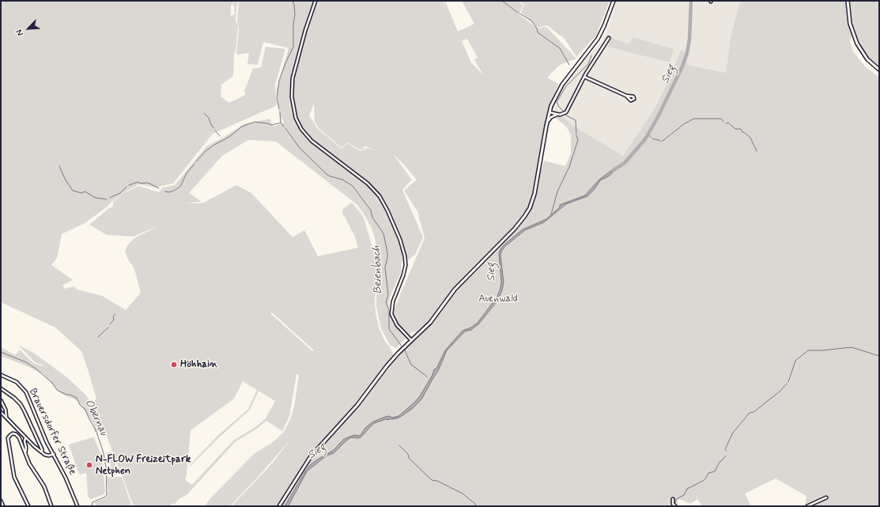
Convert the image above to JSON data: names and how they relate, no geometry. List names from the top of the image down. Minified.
{"streets":{"street":["Brauersdorfer Straße"]},"water":["Sieg","Beienbach","Obernau"],"parks":["Auenwald"],"places":["Höhhain","N-FLOW Freizeitpark Netphen"],"north":"bottom left"}
